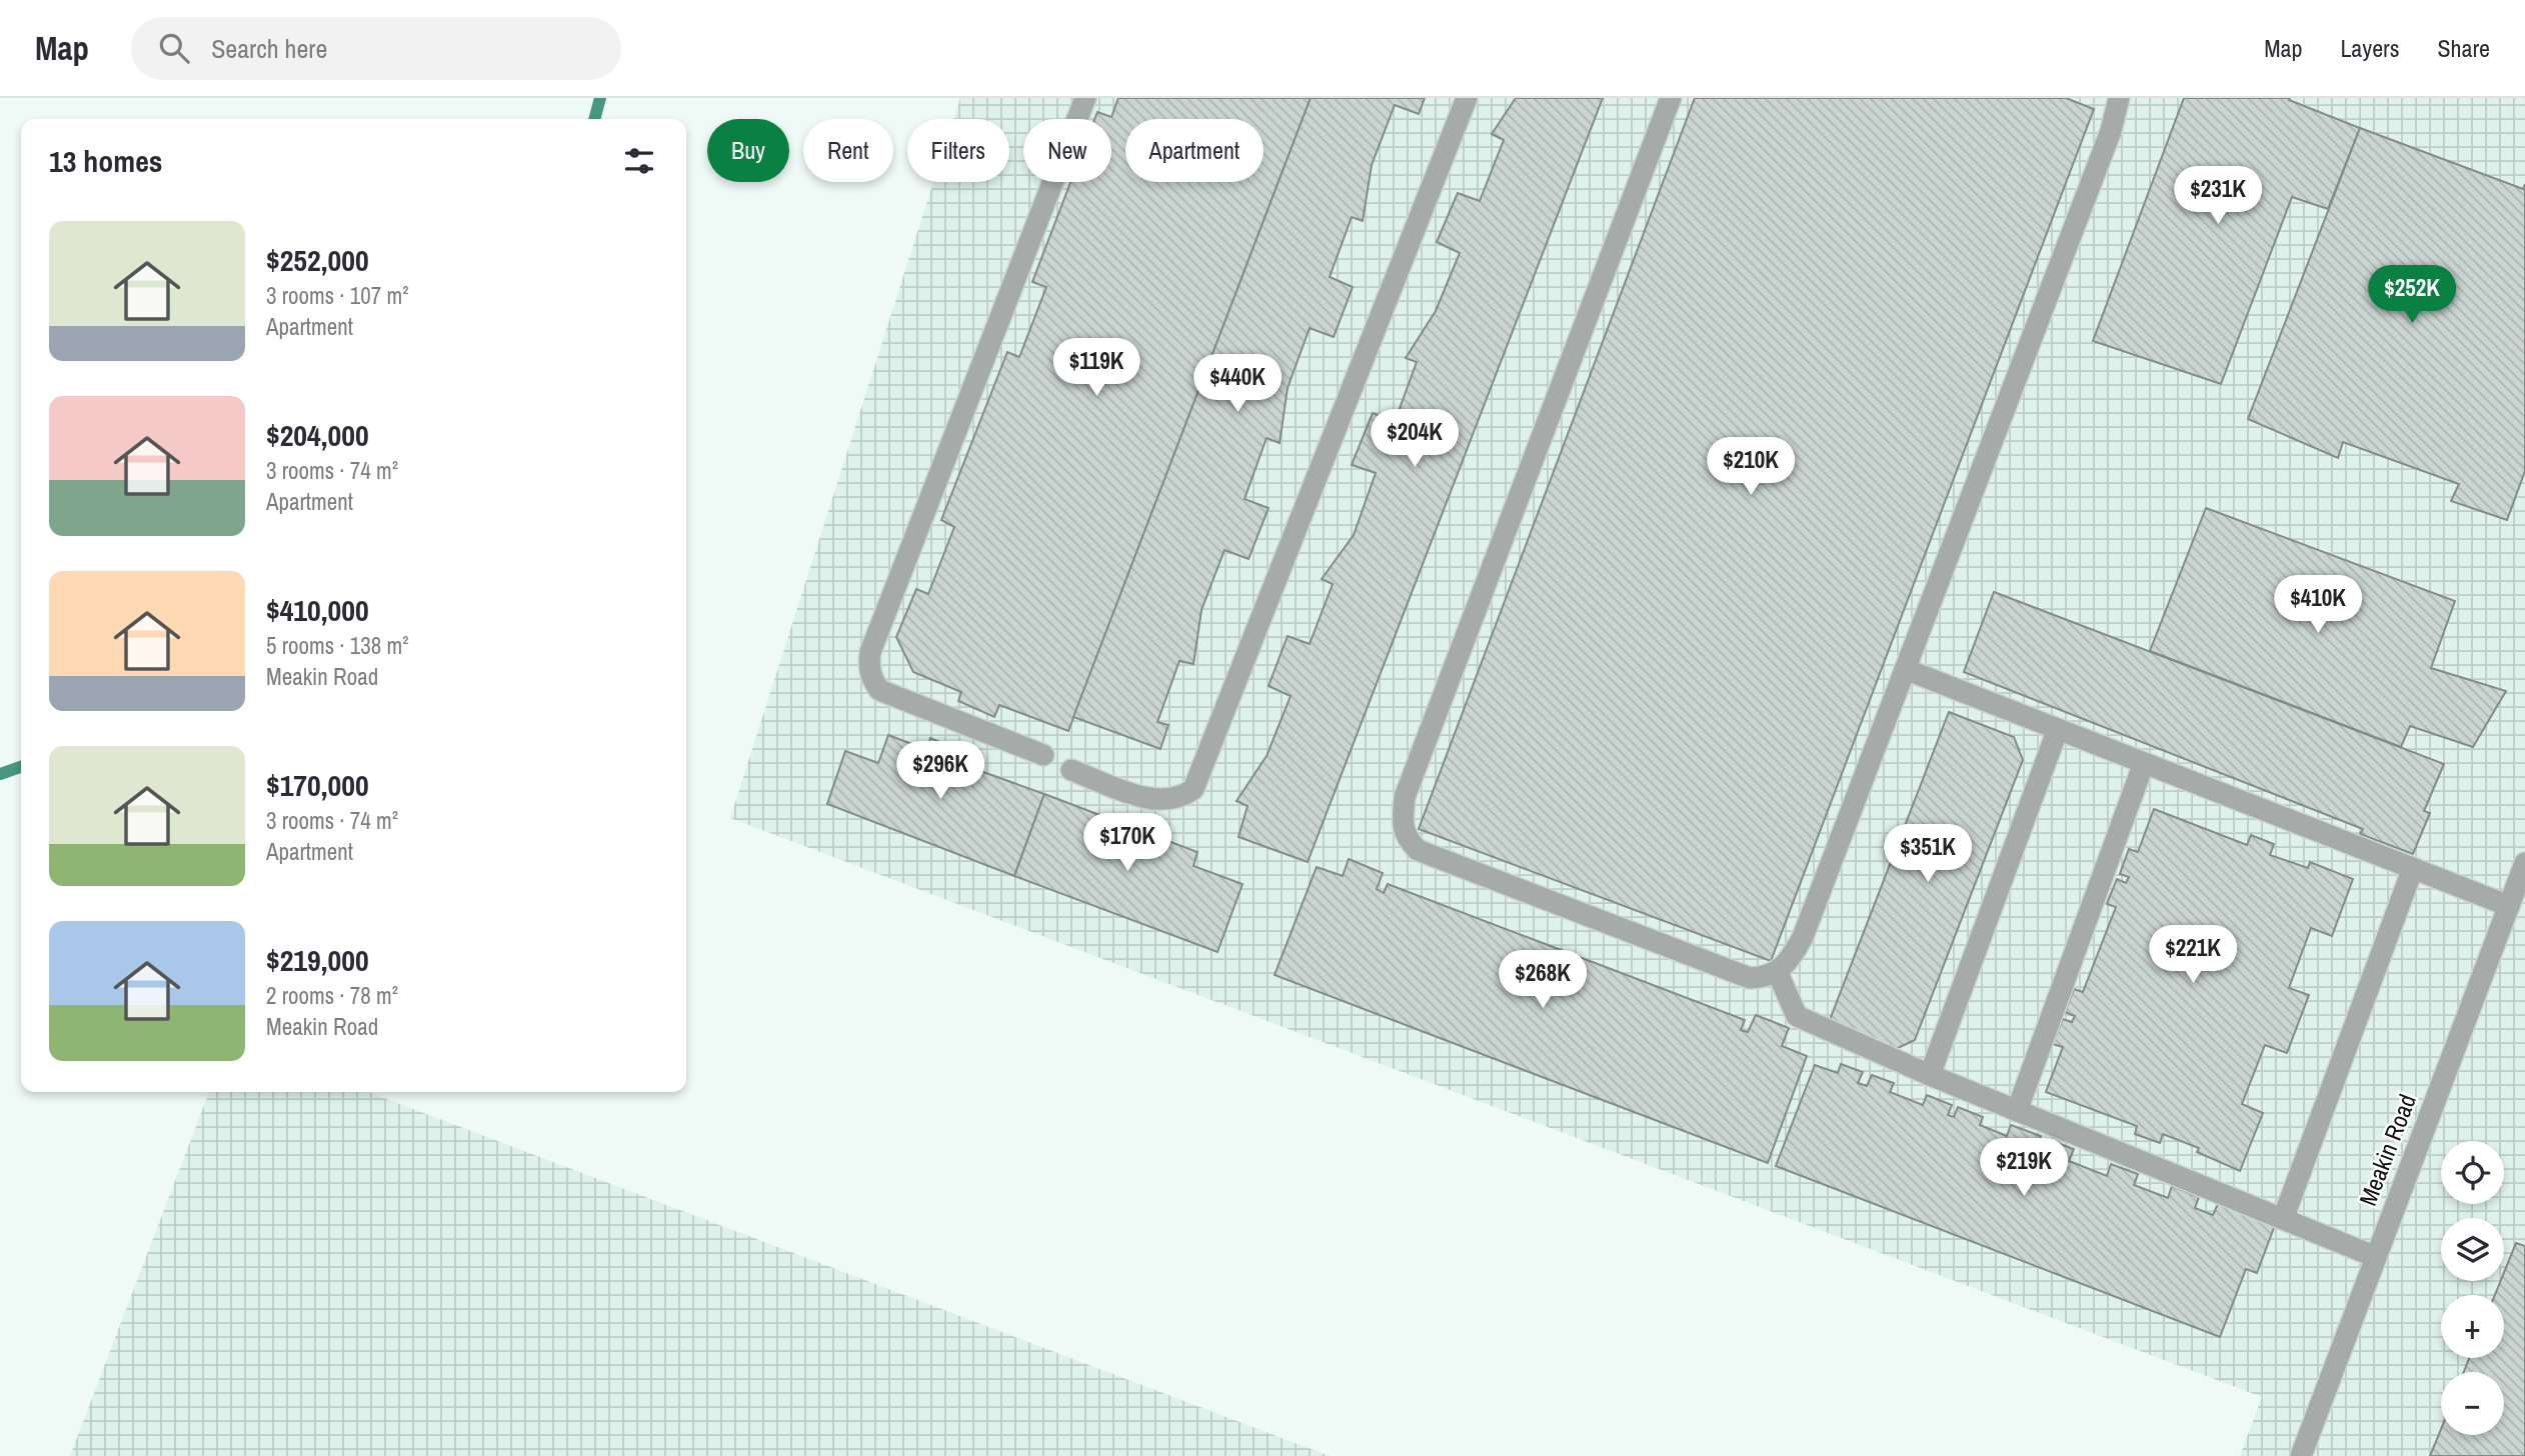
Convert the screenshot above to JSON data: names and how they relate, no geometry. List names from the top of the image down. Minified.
{"streets":{"street":["Meakin Road"]},"page":{"header":"Map","search":"Search here","nav":["Map","Layers","Share"],"chip":["Buy","Rent","Filters","New","Apartment"],"heading":"13 homes","price":["$231K","$252K","$119K","$440K","$204K","$210K","$410K","$296K","$170K","$351K","$221K","$268K","$219K"],"list":[{"name":"$252,000","note":"3 rooms · 107 m² · Apartment"},{"name":"$204,000","note":"3 rooms · 74 m² · Apartment"},{"name":"$410,000","note":"5 rooms · 138 m² · Meakin Road"},{"name":"$170,000","note":"3 rooms · 74 m² · Apartment"},{"name":"$219,000","note":"2 rooms · 78 m² · Meakin Road"}],"map_buttons":["+","−"]}}
